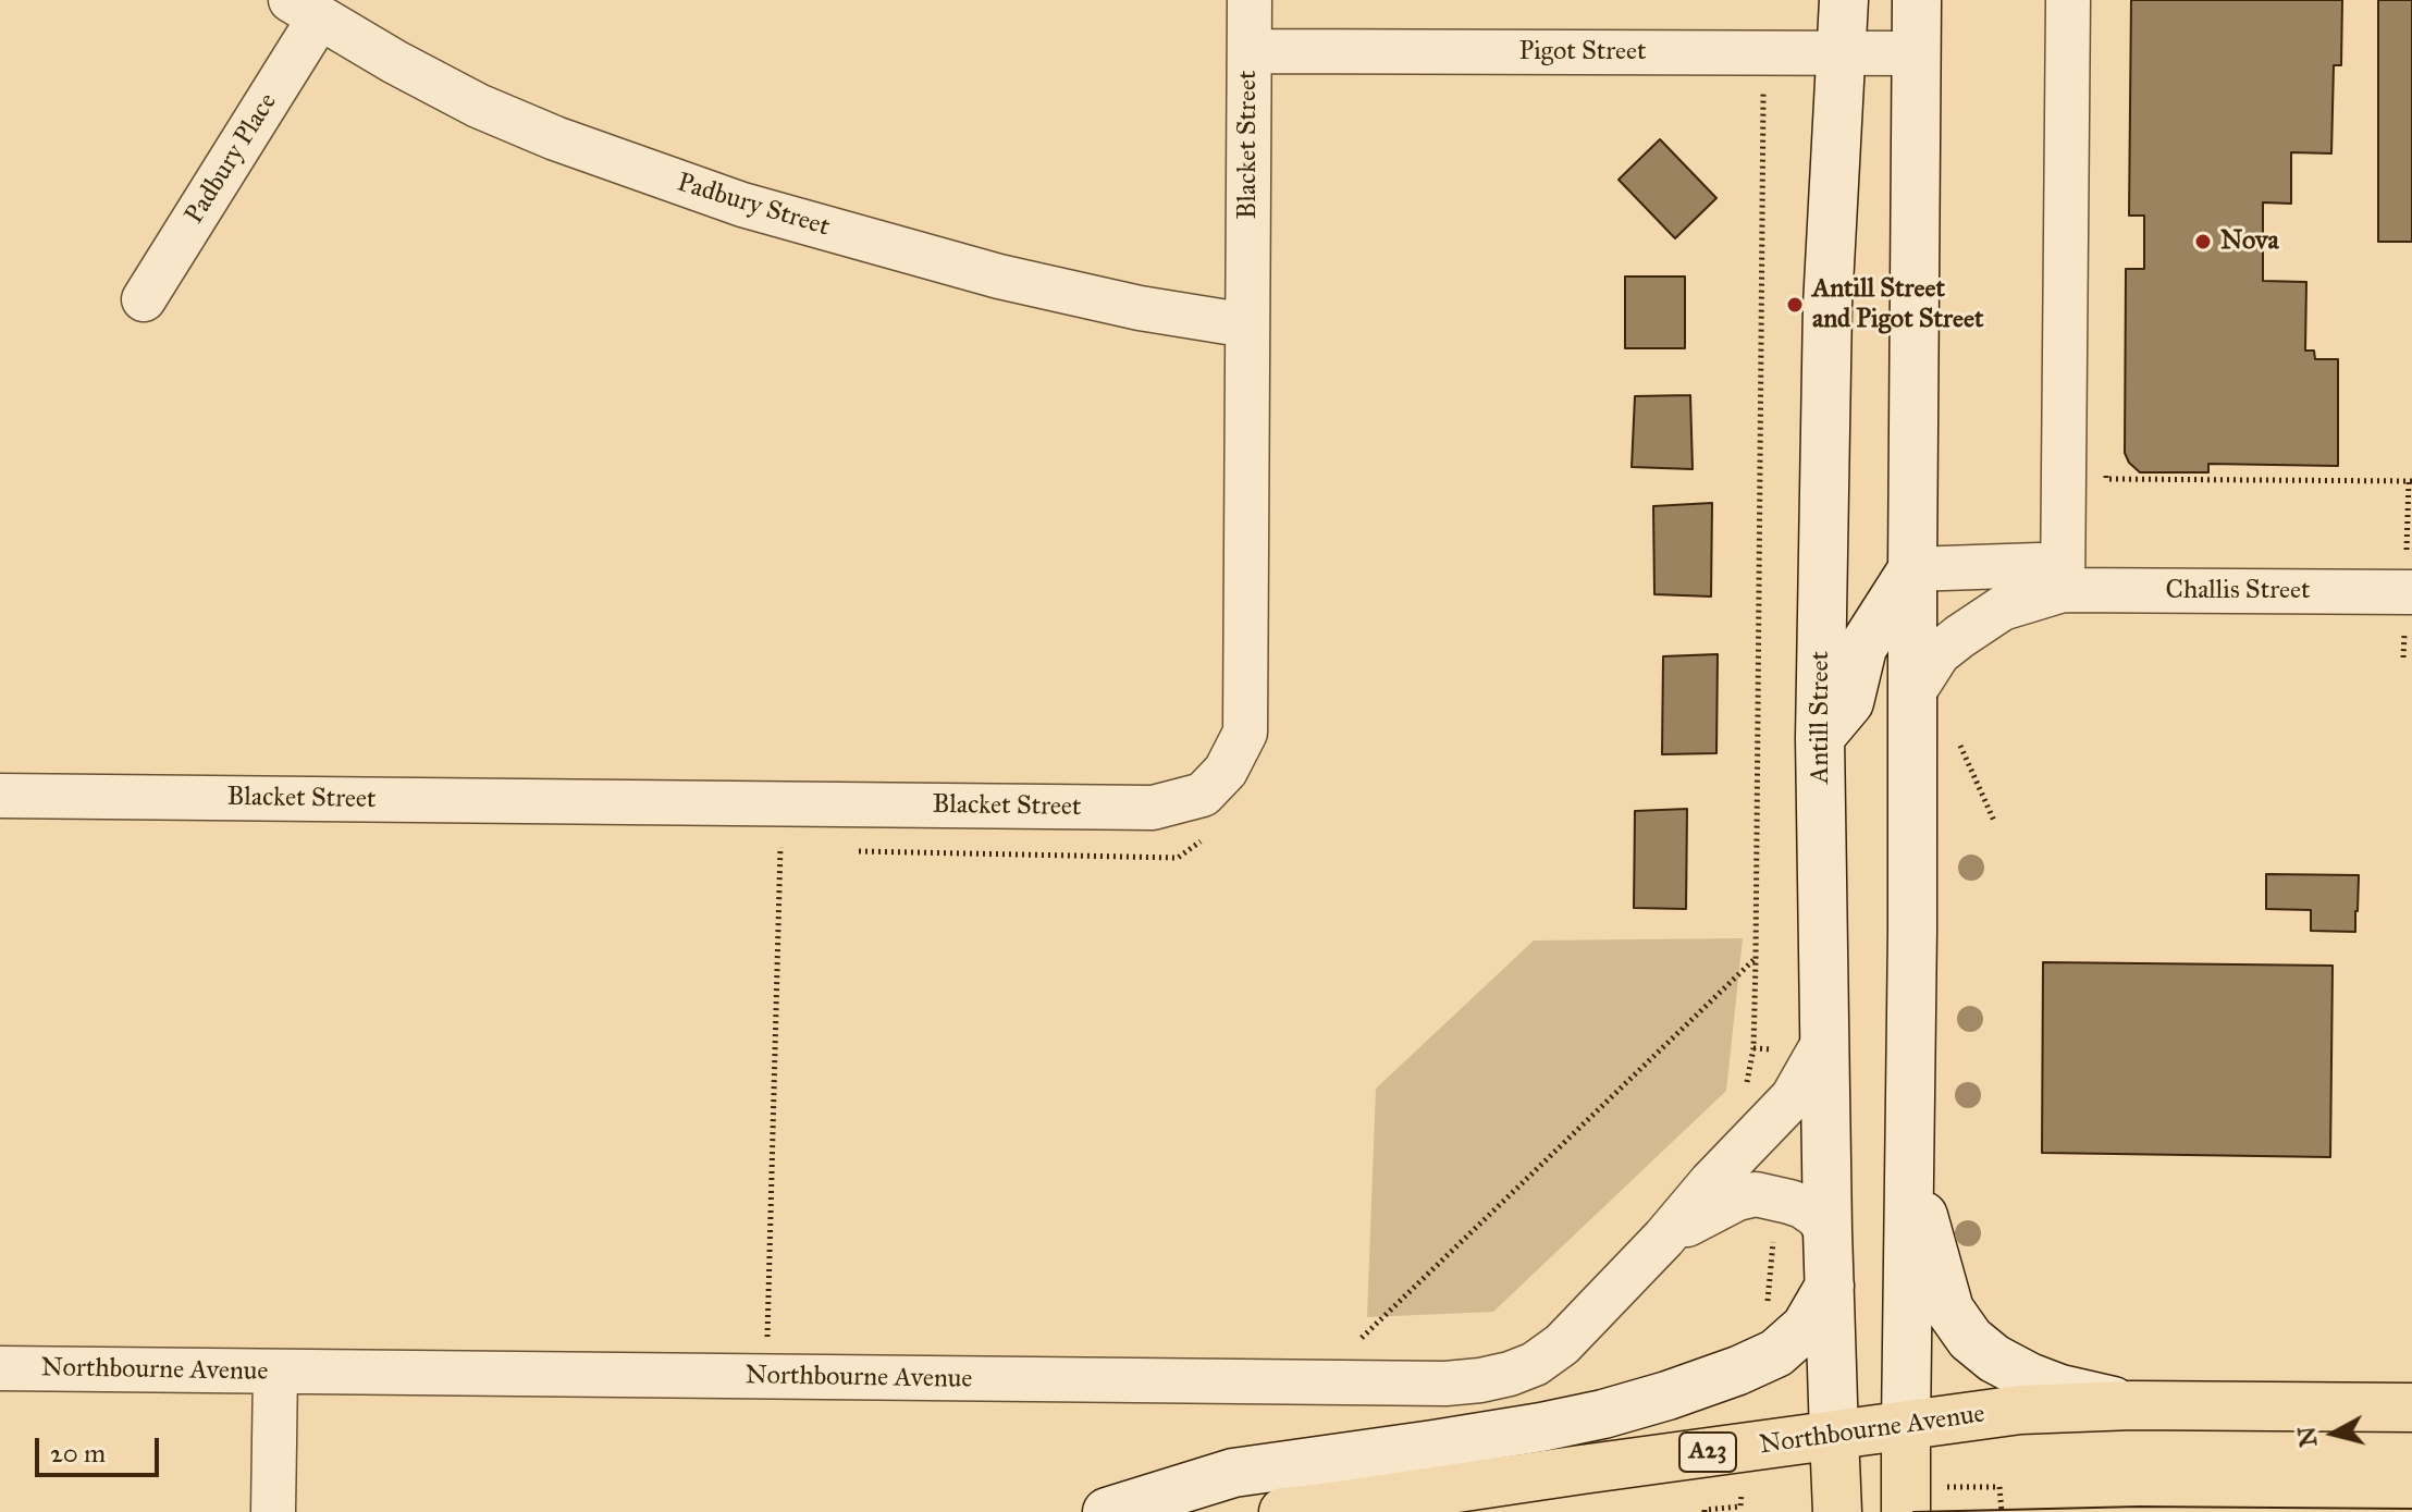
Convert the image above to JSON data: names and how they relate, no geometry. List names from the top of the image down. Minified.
{"streets":{"highway":["Northbourne Avenue","A23"],"main road":["Antill Street"],"street":["Pigot Street","Blacket Street","Padbury Place","Padbury Street","Challis Street"]},"crossings":[["Pigot Street","Blacket Street"],["Pigot Street","Antill Street"],["Blacket Street","Padbury Street"],["Padbury Place","Padbury Street"],["Antill Street","Northbourne Avenue"]],"places":["Nova","Antill Street and Pigot Street"],"scale_bar":"20 m","north":"left"}
